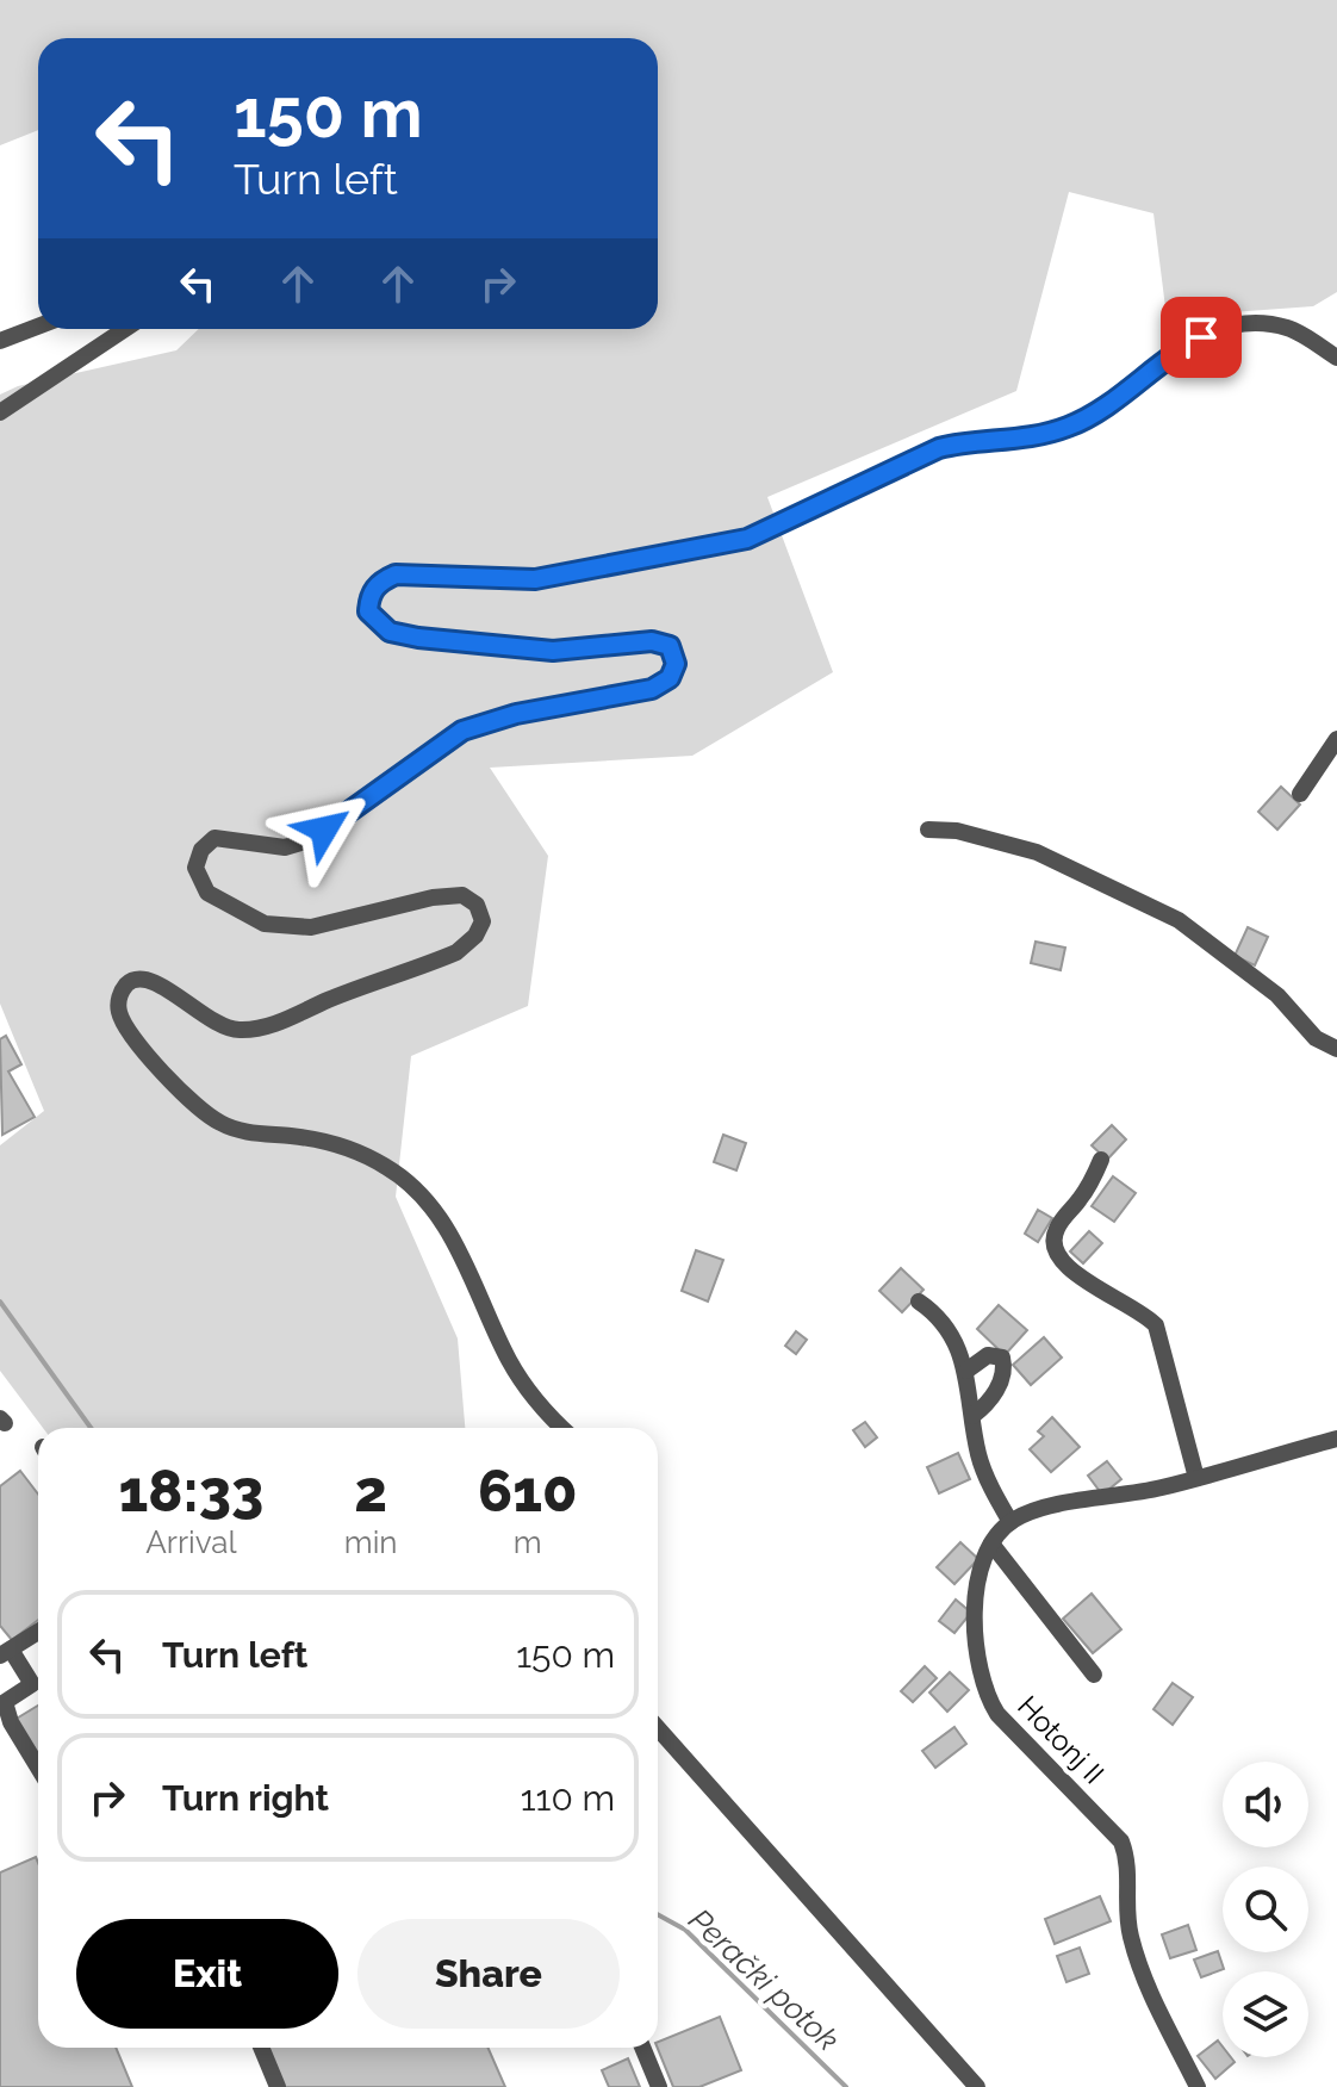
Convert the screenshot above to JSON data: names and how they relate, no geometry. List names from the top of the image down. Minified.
{"streets":{"street":["Hotonj II"]},"water":["Perački potok"],"page":{"turn":["150 m","Turn left"],"eta":["18:33","Arrival","2","min","610","m"],"list":[{"name":"Turn left","value":"150 m"},{"name":"Turn right","value":"110 m"}],"buttons":["Exit","Share"]}}
